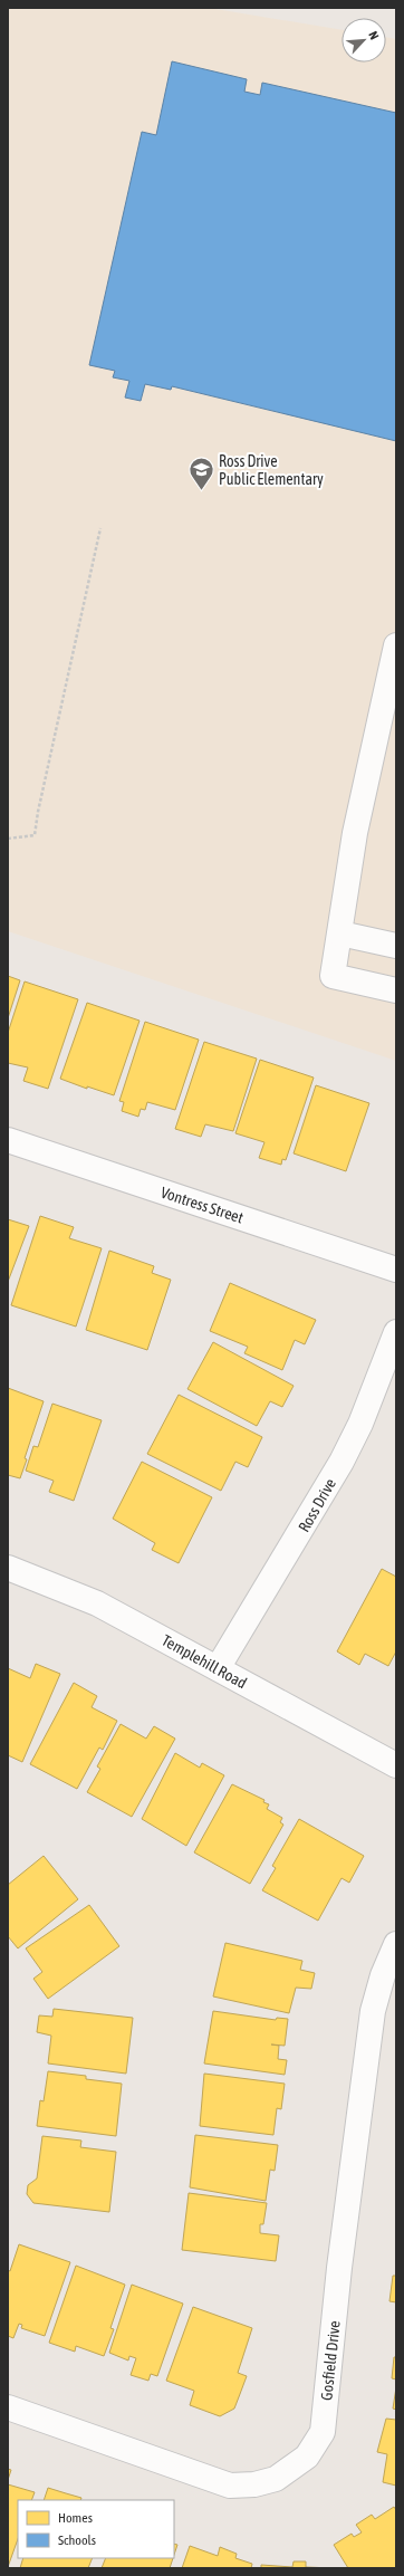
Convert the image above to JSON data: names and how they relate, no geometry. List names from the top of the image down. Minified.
{"streets":{"street":["Vontress Street","Ross Drive","Templehill Road","Gosfield Drive"]},"crossings":[["Ross Drive","Templehill Road"]],"places":{"school or university":["Ross Drive Public Elementary"]},"legend":["Homes","Schools"],"north":"top right"}
